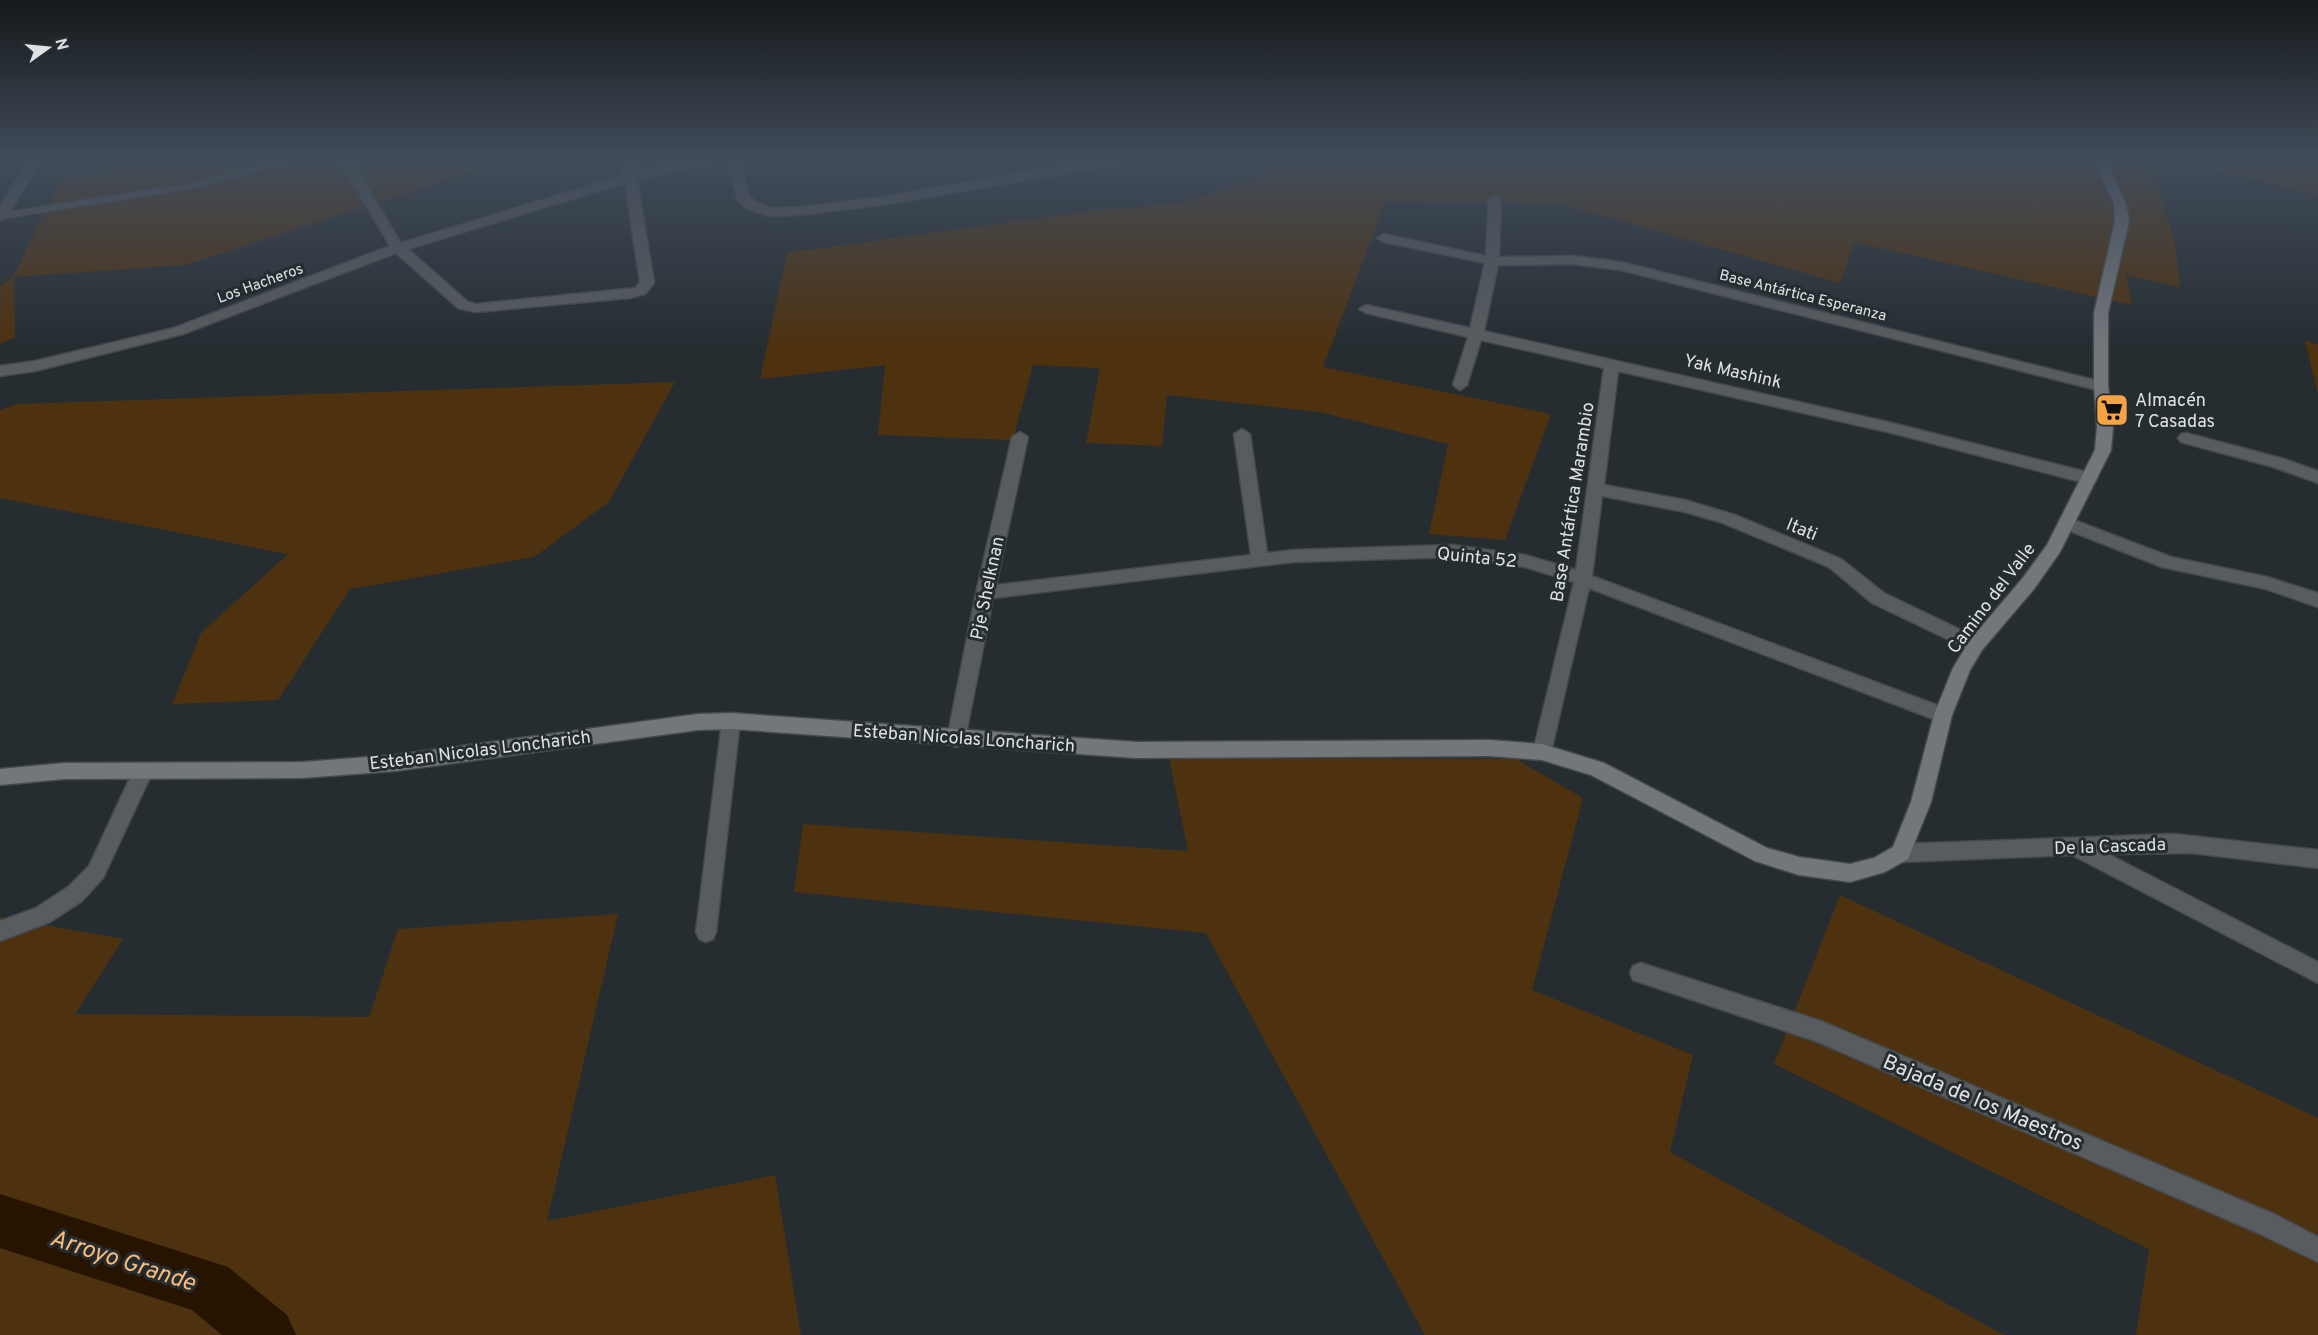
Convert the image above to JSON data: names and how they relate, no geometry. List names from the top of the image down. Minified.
{"streets":{"street":["Los Hacheros","Base Antártica Esperanza","Yak Mashink","Base Antártica Marambio","Itati","Quinta 52","Pje Shelknan","Camino del Valle","Esteban Nicolas Loncharich","De la Cascada","Bajada de los Maestros"]},"crossings":[["Base Antártica Esperanza","Camino del Valle"],["Yak Mashink","Base Antártica Marambio"],["Yak Mashink","Camino del Valle"],["Base Antártica Marambio","Itati"],["Base Antártica Marambio","Quinta 52"],["Base Antártica Marambio","Esteban Nicolas Loncharich"],["Itati","Camino del Valle"],["Quinta 52","Pje Shelknan"],["Quinta 52","Camino del Valle"],["Pje Shelknan","Esteban Nicolas Loncharich"],["Camino del Valle","Esteban Nicolas Loncharich"],["Camino del Valle","De la Cascada"],["Esteban Nicolas Loncharich","De la Cascada"]],"water":["Arroyo Grande"],"places":{"supermarket":["Almacén 7 Casadas"]},"north":"right"}
